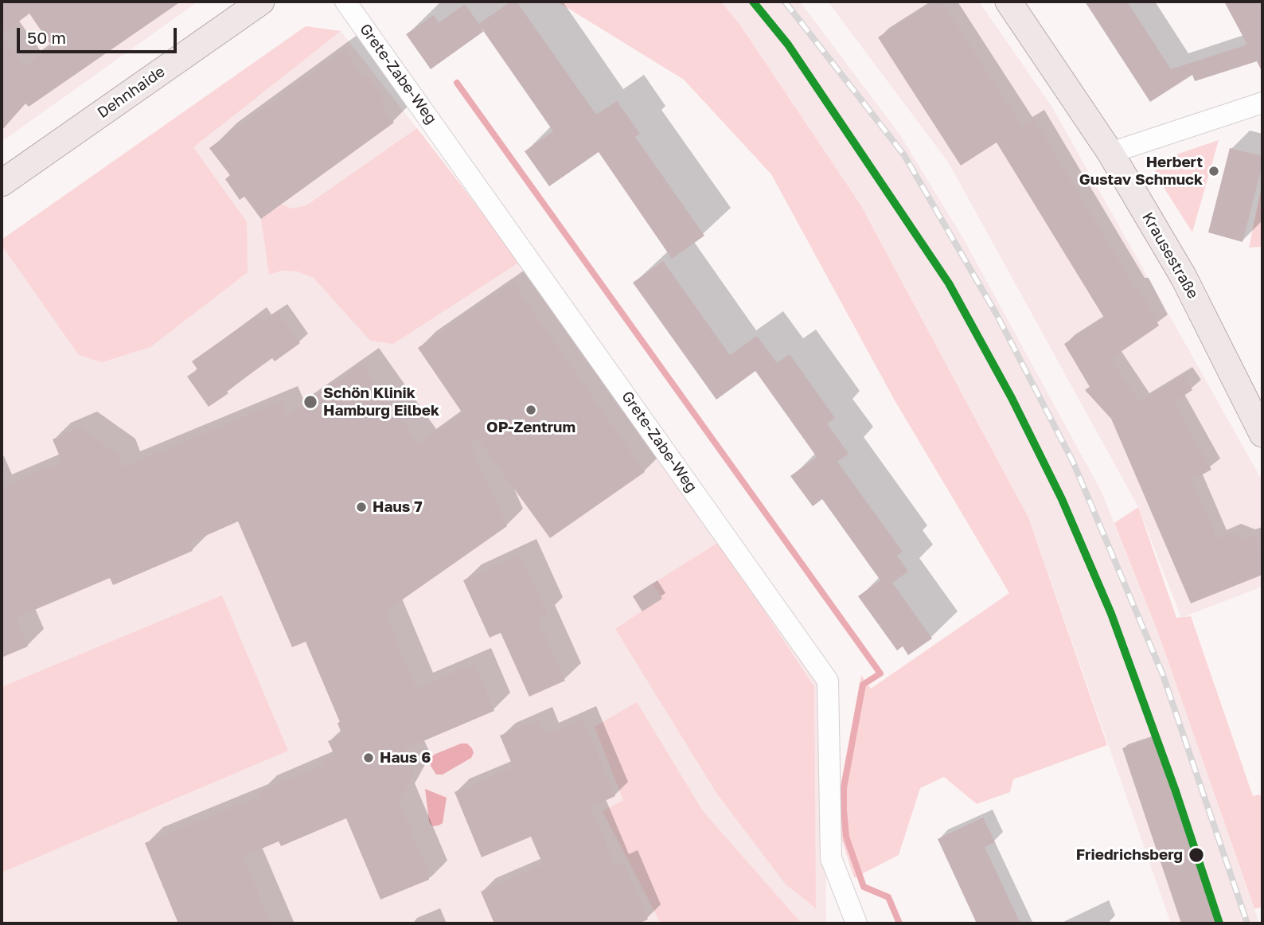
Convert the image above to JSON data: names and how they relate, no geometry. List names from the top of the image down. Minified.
{"streets":{"main road":["Dehnhaide","Krausestraße"],"street":["Grete-Zabe-Weg"]},"places":["Herbert Gustav Schmuck","Schön Klinik Hamburg Eilbek","OP-Zentrum","Haus 7","Haus 6","Friedrichsberg"],"scale_bar":"50 m"}
